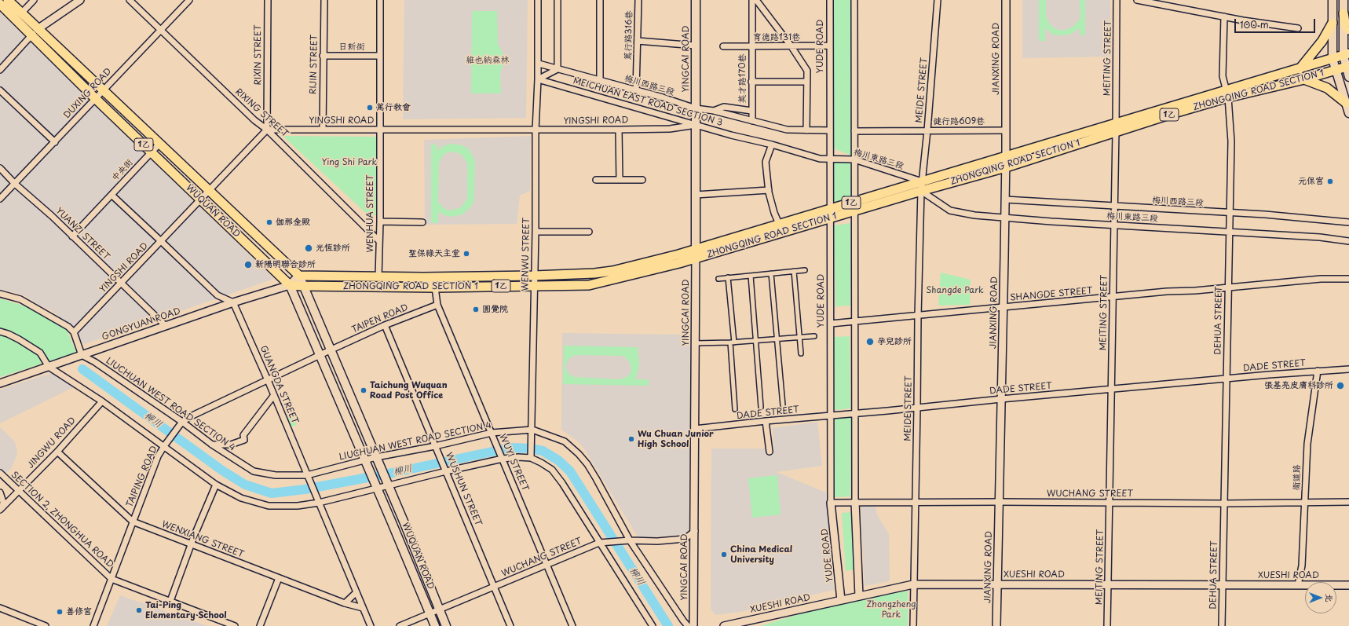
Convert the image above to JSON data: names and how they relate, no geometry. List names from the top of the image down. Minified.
{"streets":{"main road":["YINGCAI ROAD","ZHONGQING ROAD SECTION 1","1乙","WUQUAN ROAD"],"street":["篤行路316巷","育德路131巷","YUDE ROAD","日新街","RIXIN STREET","MEITING STREET","JIANXING ROAD","RIJIN STREET","英才路170巷","梅川西路三段","MEIDE STREET","DUXING ROAD","MEICHUAN EAST ROAD SECTION 3","RIXING STREET","YINGSHI ROAD","健行路609巷","梅川東路三段","中央街","WENHUA STREET","YUANZI STREET","WENWU STREET","SHANGDE STREET","TAIPEN ROAD","DEHUA STREET","GONGYUAN ROAD","DADE STREET","GUANGDA STREET","LIUCHUAN WEST ROAD SECTION 4","JINGWU ROAD","WUYI STREET","TAIPING ROAD","衛道路","WUSHUN STREET","WUCHANG STREET","SECTION 2, ZHONGHUA ROAD","WENXIANG STREET","XUESHI ROAD"]},"crossings":[["篤行路316巷","梅川西路三段"],["育德路131巷","YUDE ROAD"],["育德路131巷","英才路170巷"],["YUDE ROAD","梅川西路三段"],["YUDE ROAD","ZHONGQING ROAD SECTION 1"],["YUDE ROAD","MEICHUAN EAST ROAD SECTION 3"],["YUDE ROAD","梅川東路三段"],["YUDE ROAD","SHANGDE STREET"],["YUDE ROAD","DADE STREET"],["YUDE ROAD","WUCHANG STREET"],["YUDE ROAD","XUESHI ROAD"],["日新街","RIJIN STREET"],["日新街","WENHUA STREET"],["RIXIN STREET","RIXING STREET"],["RIXIN STREET","YINGSHI ROAD"],["MEITING STREET","梅川西路三段"],["MEITING STREET","ZHONGQING ROAD SECTION 1"],["MEITING STREET","梅川東路三段"],["MEITING STREET","SHANGDE STREET"],["MEITING STREET","DADE STREET"],["MEITING STREET","WUCHANG STREET"],["MEITING STREET","XUESHI ROAD"],["YINGCAI ROAD","梅川西路三段"],["YINGCAI ROAD","ZHONGQING ROAD SECTION 1"],["YINGCAI ROAD","MEICHUAN EAST ROAD SECTION 3"],["YINGCAI ROAD","YINGSHI ROAD"],["YINGCAI ROAD","DADE STREET"],["YINGCAI ROAD","WUCHANG STREET"],["JIANXING ROAD","梅川西路三段"],["JIANXING ROAD","ZHONGQING ROAD SECTION 1"],["JIANXING ROAD","健行路609巷"],["JIANXING ROAD","梅川東路三段"],["JIANXING ROAD","SHANGDE STREET"],["JIANXING ROAD","DADE STREET"],["JIANXING ROAD","WUCHANG STREET"],["JIANXING ROAD","XUESHI ROAD"],["RIJIN STREET","YINGSHI ROAD"],["英才路170巷","梅川西路三段"],["梅川西路三段","DEHUA STREET"],["MEIDE STREET","ZHONGQING ROAD SECTION 1"],["MEIDE STREET","健行路609巷"],["MEIDE STREET","梅川東路三段"],["MEIDE STREET","SHANGDE STREET"],["MEIDE STREET","DADE STREET"],["MEIDE STREET","WUCHANG STREET"],["MEIDE STREET","XUESHI ROAD"],["ZHONGQING ROAD SECTION 1","梅川東路三段"],["ZHONGQING ROAD SECTION 1","WUQUAN ROAD"],["ZHONGQING ROAD SECTION 1","WENHUA STREET"],["ZHONGQING ROAD SECTION 1","WENWU STREET"],["ZHONGQING ROAD SECTION 1","DEHUA STREET"],["ZHONGQING ROAD SECTION 1","GONGYUAN ROAD"],["ZHONGQING ROAD SECTION 1","WUYI STREET"],["DUXING ROAD","RIXING STREET"],["DUXING ROAD","WUQUAN ROAD"],["DUXING ROAD","YUANZI STREET"],["MEICHUAN EAST ROAD SECTION 3","YINGSHI ROAD"],["MEICHUAN EAST ROAD SECTION 3","梅川東路三段"],["MEICHUAN EAST ROAD SECTION 3","WENWU STREET"],["RIXING STREET","YINGSHI ROAD"],["RIXING STREET","WENHUA STREET"],["YINGSHI ROAD","WUQUAN ROAD"],["YINGSHI ROAD","WENHUA STREET"],["YINGSHI ROAD","YUANZI STREET"],["YINGSHI ROAD","WENWU STREET"],["梅川東路三段","DEHUA STREET"],["中央街","WUQUAN ROAD"],["中央街","YUANZI STREET"],["WUQUAN ROAD","GONGYUAN ROAD"],["WUQUAN ROAD","LIUCHUAN WEST ROAD SECTION 4"],["WUQUAN ROAD","TAIPING ROAD"],["WUQUAN ROAD","WUCHANG STREET"],["YUANZI STREET","GONGYUAN ROAD"],["WENWU STREET","LIUCHUAN WEST ROAD SECTION 4"],["SHANGDE STREET","DEHUA STREET"],["TAIPEN ROAD","WUYI STREET"],["TAIPEN ROAD","TAIPING ROAD"],["TAIPEN ROAD","WUSHUN STREET"],["DEHUA STREET","DADE STREET"],["DEHUA STREET","WUCHANG STREET"],["DEHUA STREET","XUESHI ROAD"],["GONGYUAN ROAD","GUANGDA STREET"],["GONGYUAN ROAD","LIUCHUAN WEST ROAD SECTION 4"],["DADE STREET","衛道路"],["GUANGDA STREET","LIUCHUAN WEST ROAD SECTION 4"],["GUANGDA STREET","TAIPING ROAD"],["GUANGDA STREET","WENXIANG STREET"],["LIUCHUAN WEST ROAD SECTION 4","WUYI STREET"],["LIUCHUAN WEST ROAD SECTION 4","TAIPING ROAD"],["LIUCHUAN WEST ROAD SECTION 4","WUSHUN STREET"],["LIUCHUAN WEST ROAD SECTION 4","WUCHANG STREET"],["JINGWU ROAD","SECTION 2, ZHONGHUA ROAD"],["JINGWU ROAD","WENXIANG STREET"],["WUYI STREET","WUCHANG STREET"],["TAIPING ROAD","SECTION 2, ZHONGHUA ROAD"],["TAIPING ROAD","WENXIANG STREET"],["衛道路","WUCHANG STREET"],["衛道路","XUESHI ROAD"],["WUSHUN STREET","WUCHANG STREET"]],"water":["柳川"],"parks":["維也納森林","Ying Shi Park","Shangde Park","Zhongzheng Park"],"places":["篤行教會","元保宮","伽那金殿","光恆診所","聖保祿天主堂","新陽明聯合診所","圓覺院","孕兒診所","張基亮皮膚科診所","Taichung Wuquan Road Post Office","Wu Chuan Junior High School","China Medical University","Tai-Ping Elementary School","善修宮"],"scale_bar":"100 m","north":"right"}
